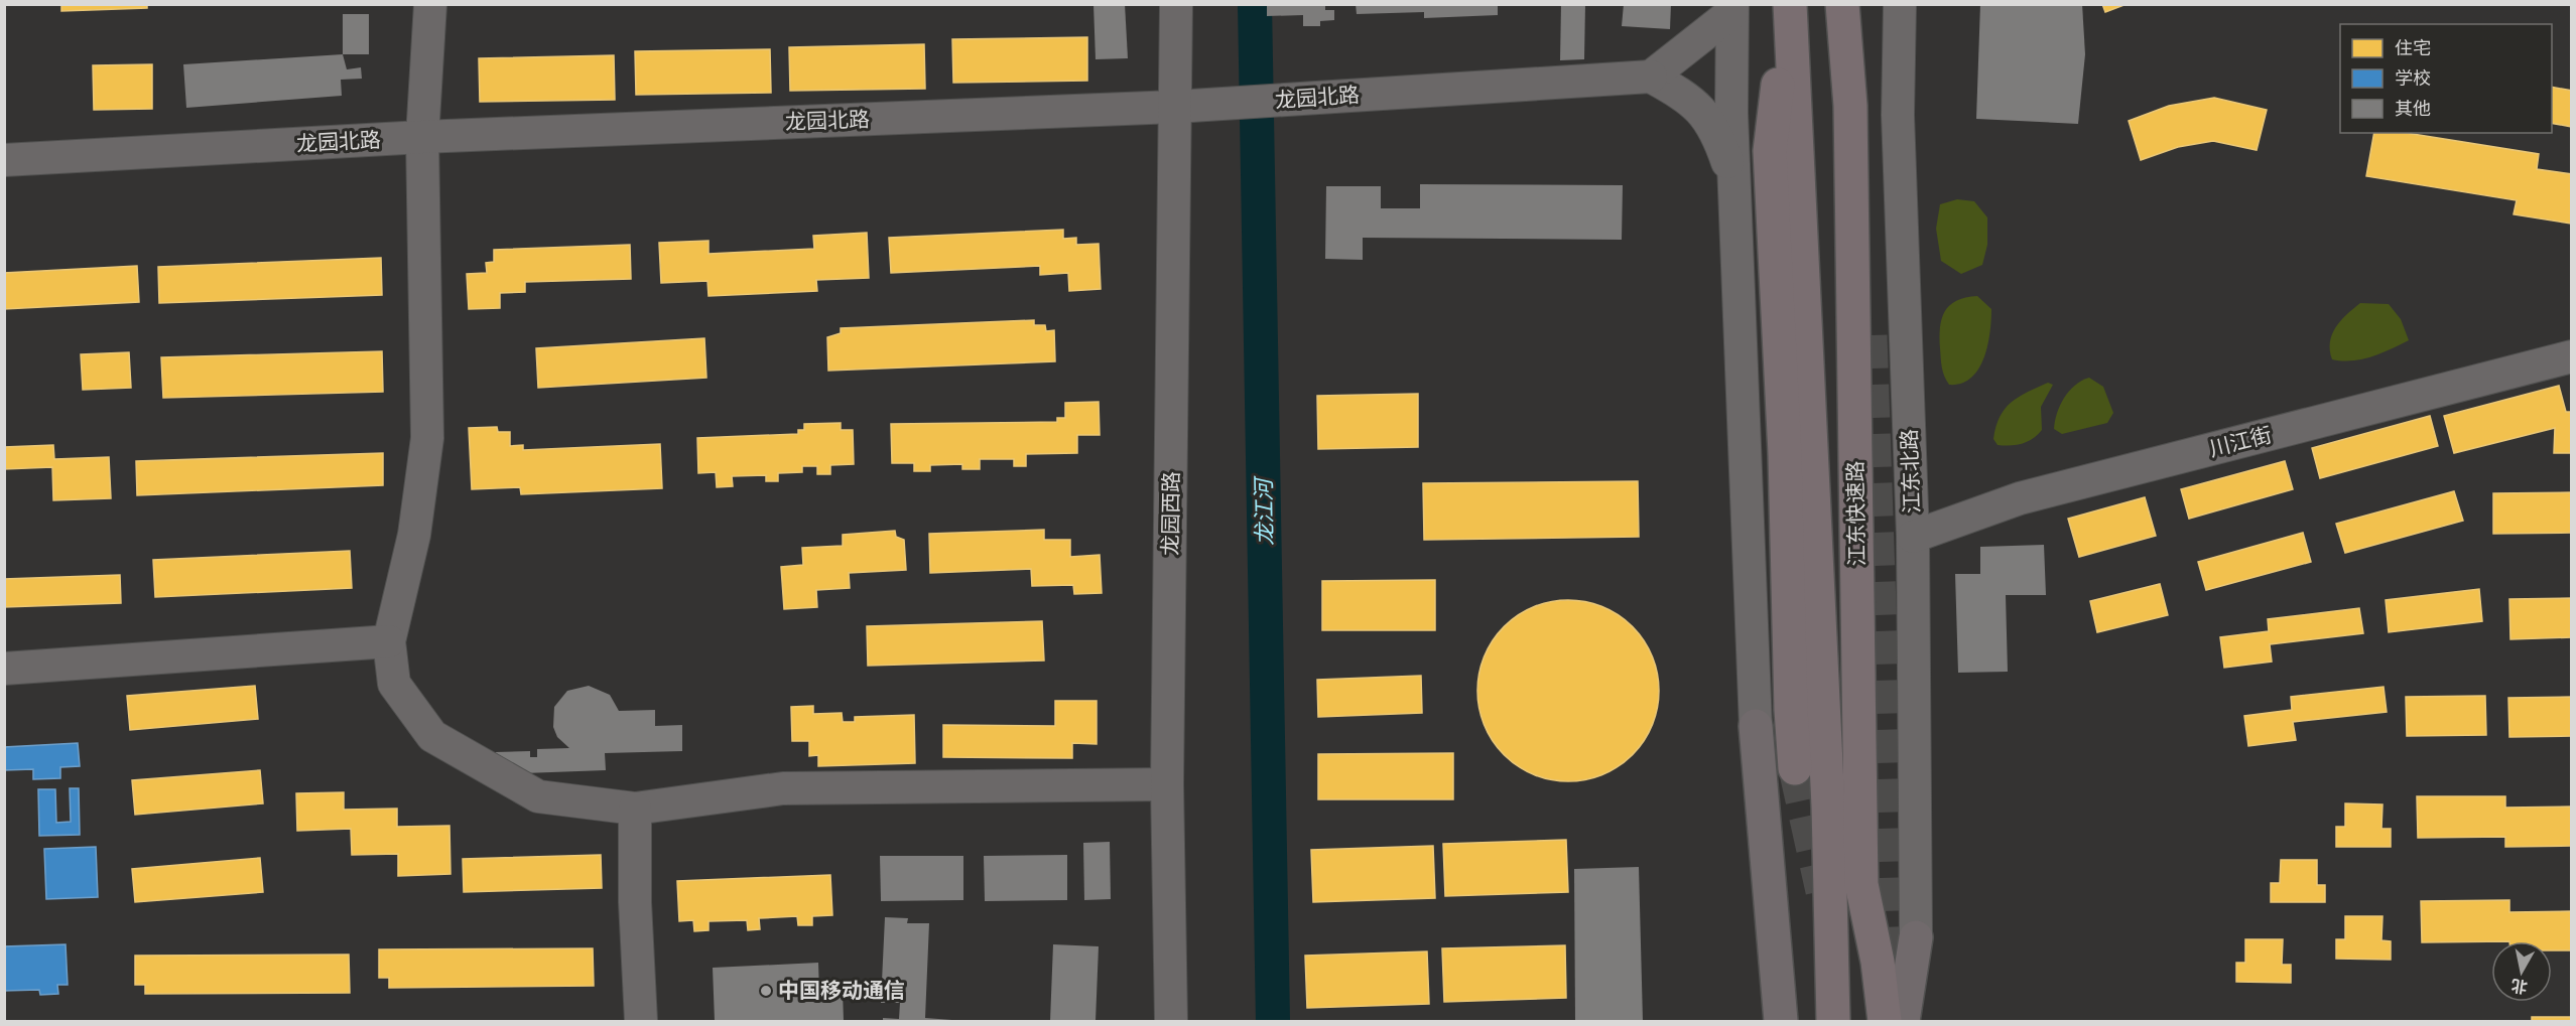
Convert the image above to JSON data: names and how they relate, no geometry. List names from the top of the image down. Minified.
{"streets":{"highway":["江东快速路"],"main road":["龙园北路","川江街","江东北路","龙园西路"]},"crossings":[["龙园北路","龙园西路"],["川江街","江东北路"]],"water":["龙江河"],"places":["中国移动通信"],"legend":["住宅","学校","其他"],"north":"bottom"}
